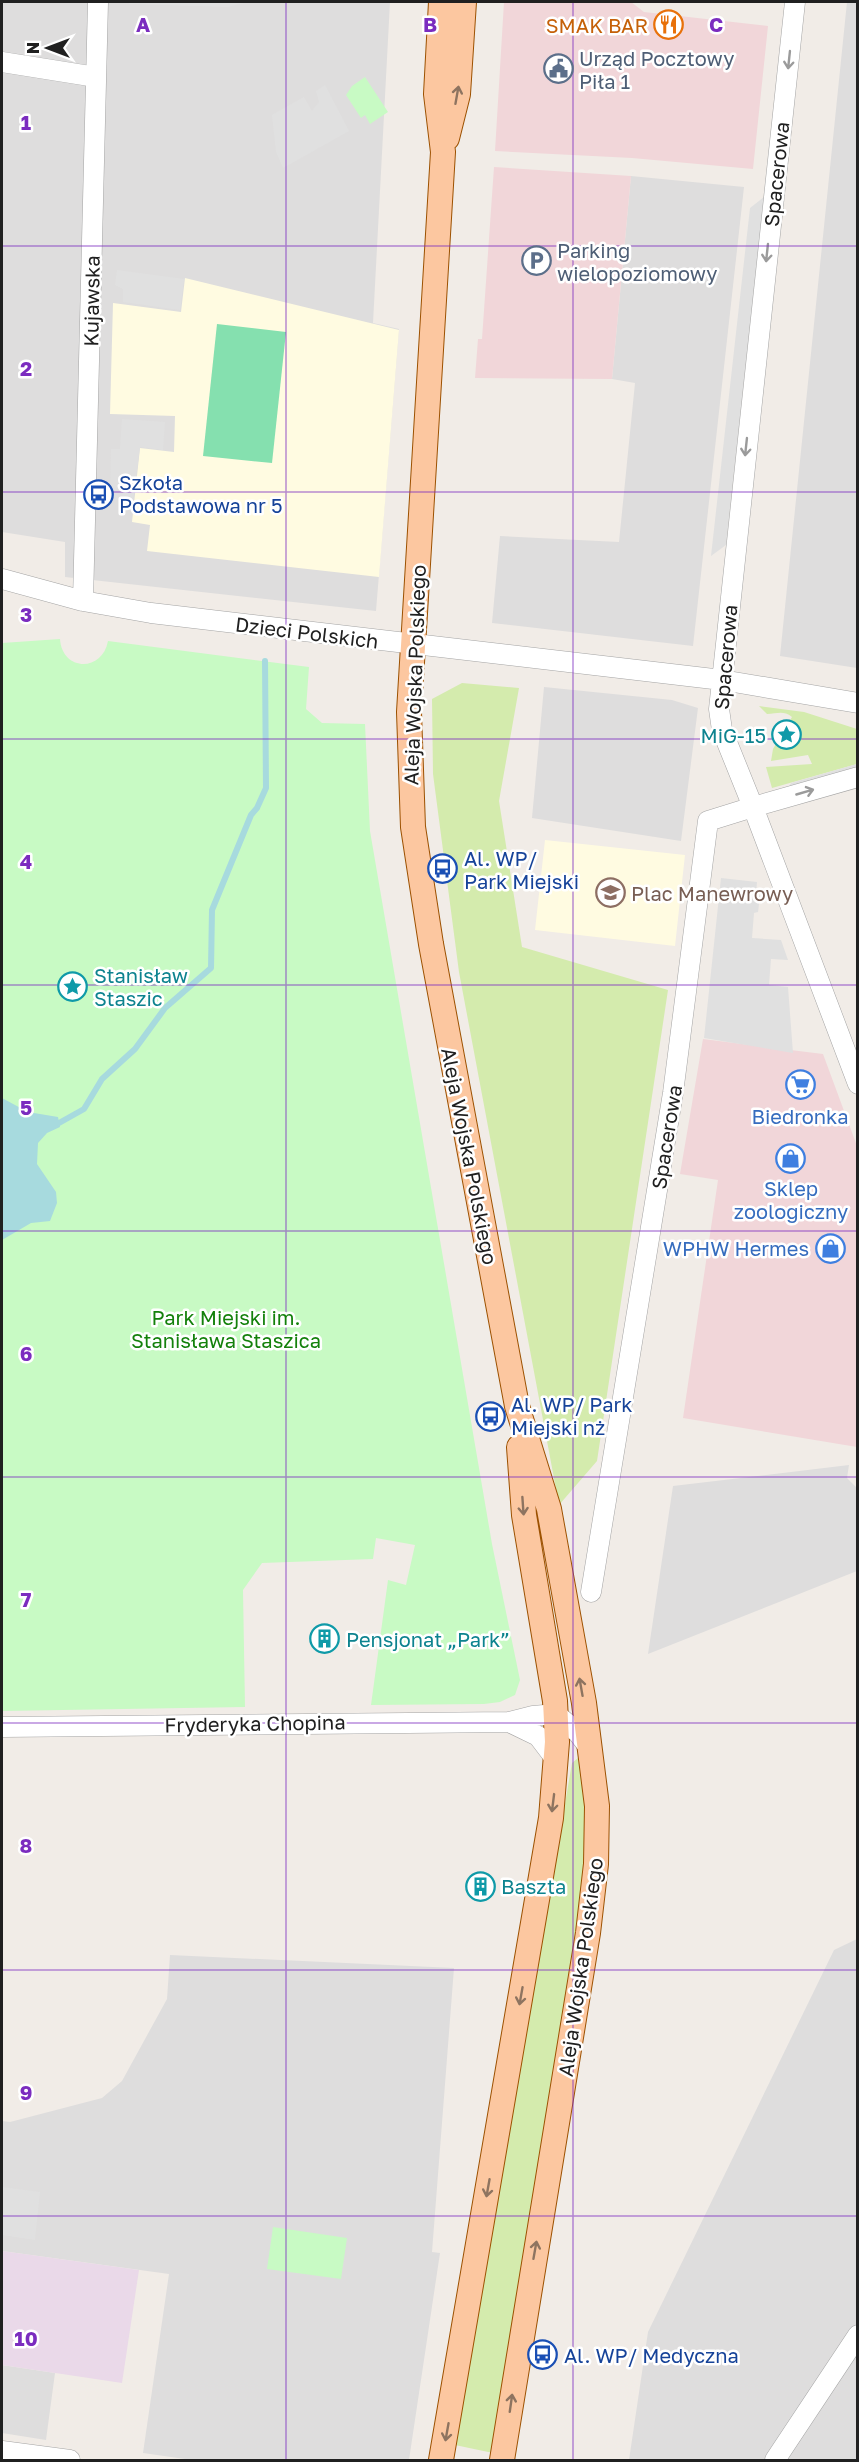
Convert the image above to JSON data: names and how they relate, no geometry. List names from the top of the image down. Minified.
{"streets":{"main road":["Aleja Wojska Polskiego"],"street":["Spacerowa","Kujawska","Dzieci Polskich","Fryderyka Chopina"]},"crossings":[["Spacerowa","Dzieci Polskich"],["Kujawska","Dzieci Polskich"],["Dzieci Polskich","Aleja Wojska Polskiego"],["Aleja Wojska Polskiego","Fryderyka Chopina"]],"one_way":["Spacerowa"],"parks":["Park Miejski im. Stanisława Staszica"],"places":{"restaurant":["SMAK BAR"],"public building":["Urząd Pocztowy Piła 1"],"parking":["Parking wielopoziomowy"],"bus stop":["Szkoła Podstawowa nr 5","Al. WP/ Park Miejski","Al. WP/ Park Miejski nż","Al. WP/ Medyczna"],"place":["MiG-15","Stanisław Staszic"],"school or university":["Plac Manewrowy"],"supermarket":["Biedronka"],"shop":["Sklep zoologiczny","WPHW Hermes"],"building":["Pensjonat „Park”","Baszta"]},"north":"left","grid":{"columns":["A","B","C"],"rows":["1","2","3","4","5","6","7","8","9","10"]}}
